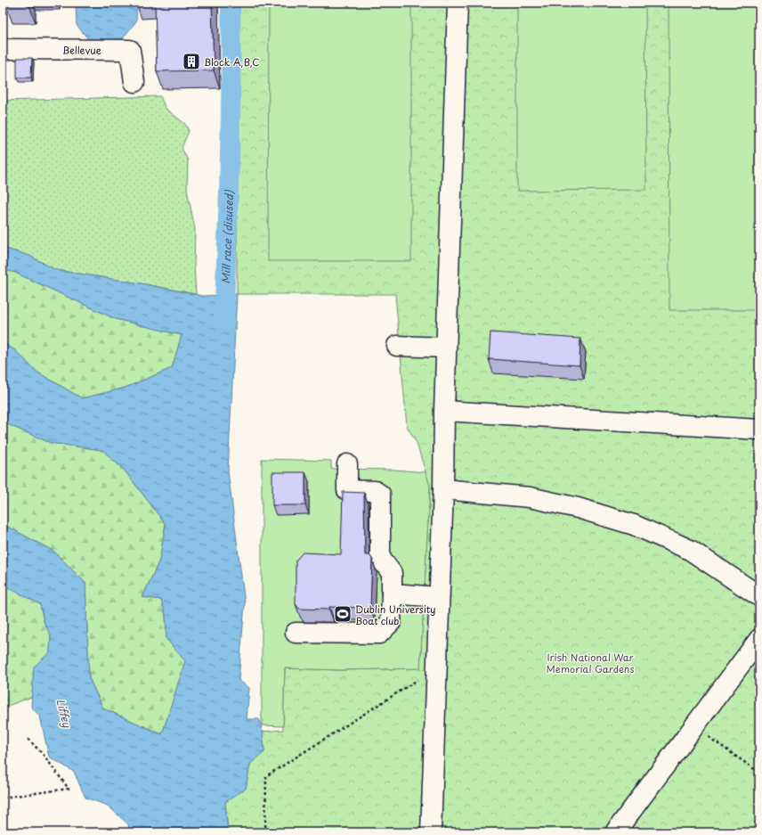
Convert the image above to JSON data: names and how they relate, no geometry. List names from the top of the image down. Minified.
{"streets":{"lane":["Bellevue"]},"water":["Mill race (disused)","Liffey"],"parks":["Irish National War Memorial Gardens"],"places":{"building":["Block A,B,C"],"sports":["Dublin University Boat club"]}}
